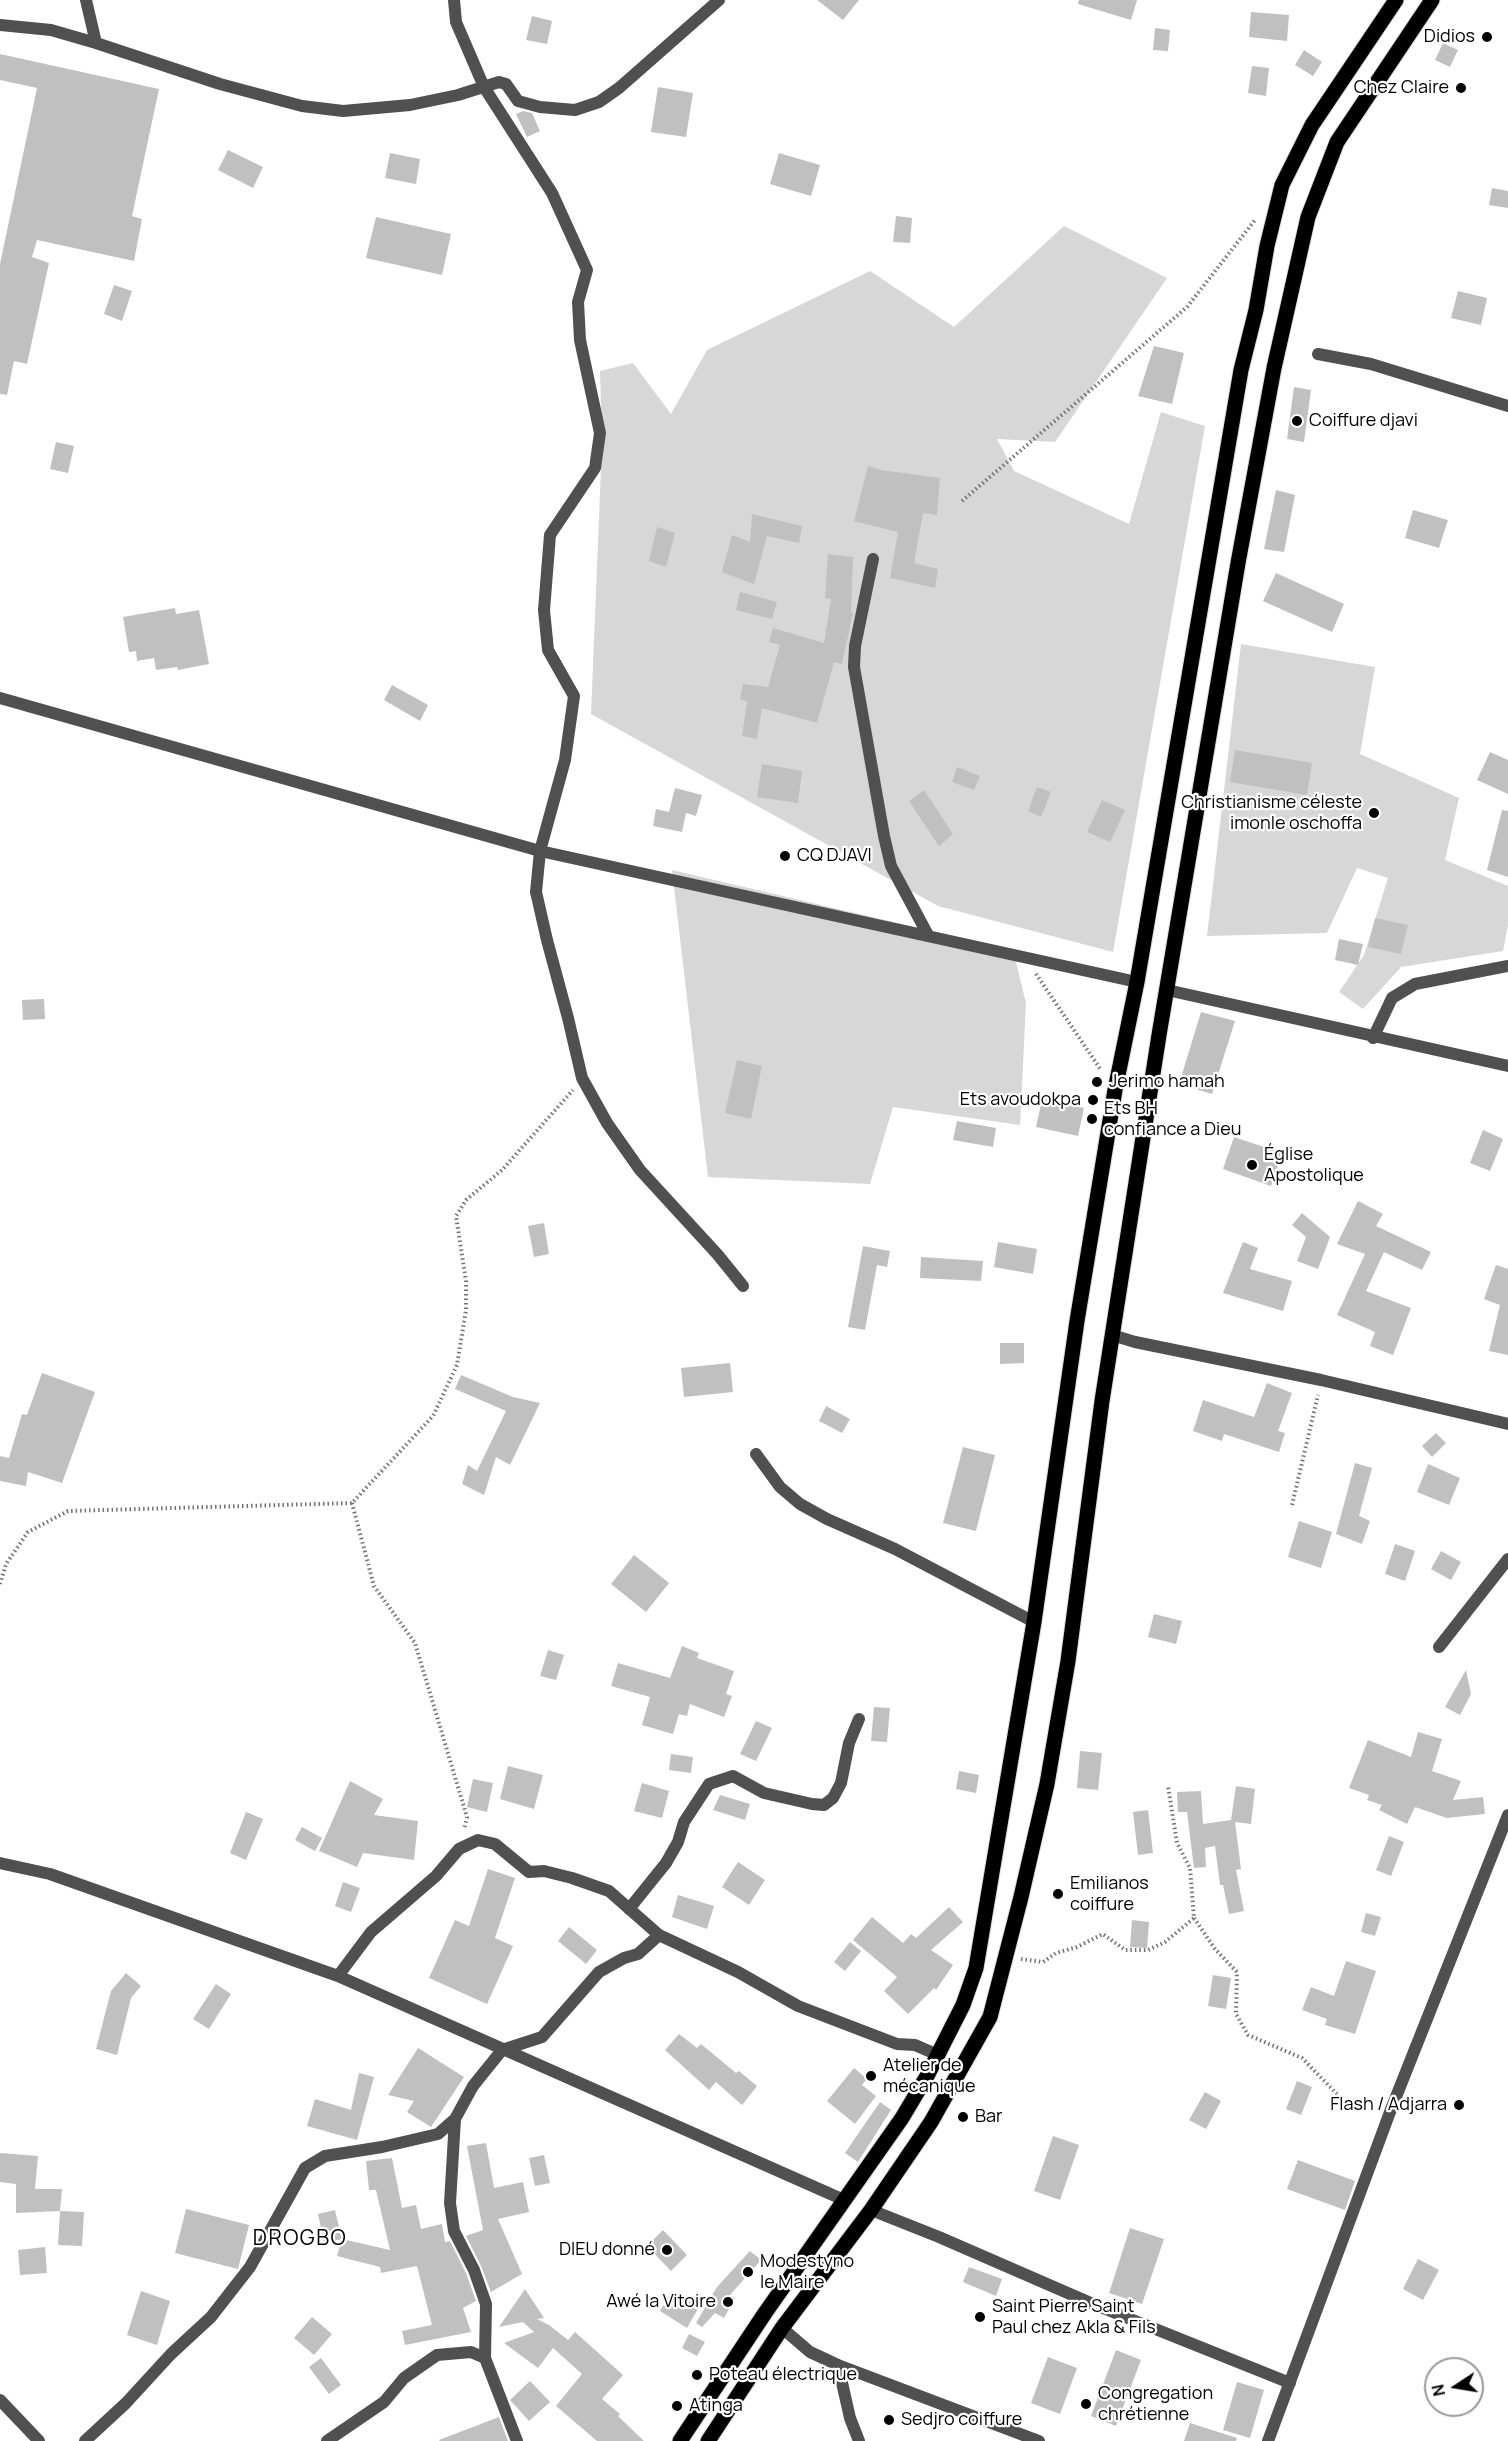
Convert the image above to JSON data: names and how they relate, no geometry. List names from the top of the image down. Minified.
{"districts":["DROGBO"],"places":["Didios","Chez Claire","Coiffure djavi","Christianisme céleste imonle oschoffa","CQ DJAVI","Jerimo hamah","Ets avoudokpa","Ets BH confiance a Dieu","Église Apostolique","Emilianos coiffure","Atelier de mécanique","Flash / Adjarra","Bar","DIEU donné","Modestyno le Maire","Awé la Vitoire","Saint Pierre Saint Paul chez Akla & Fils","Poteau électrique","Congregation chrétienne","Atinga","Sedjro coiffure"],"north":"left"}
